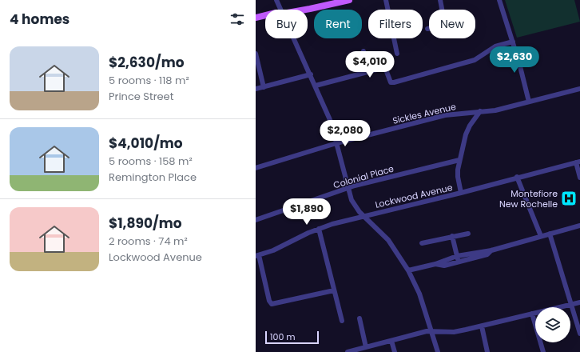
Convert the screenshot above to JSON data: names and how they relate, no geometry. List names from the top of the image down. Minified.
{"streets":{"street":["Sickles Avenue","Colonial Place","Lockwood Avenue"]},"places":{"hospital":["Montefiore New Rochelle"]},"scale_bar":"100 m","page":{"heading":"4 homes","chip":["Buy","Rent","Filters","New"],"list":[{"name":"$2,630/mo","note":"5 rooms · 118 m² · Prince Street"},{"name":"$4,010/mo","note":"5 rooms · 158 m² · Remington Place"},{"name":"$1,890/mo","note":"2 rooms · 74 m² · Lockwood Avenue"}],"price":["$2,630","$4,010","$2,080","$1,890"],"scale":"100 m"}}
